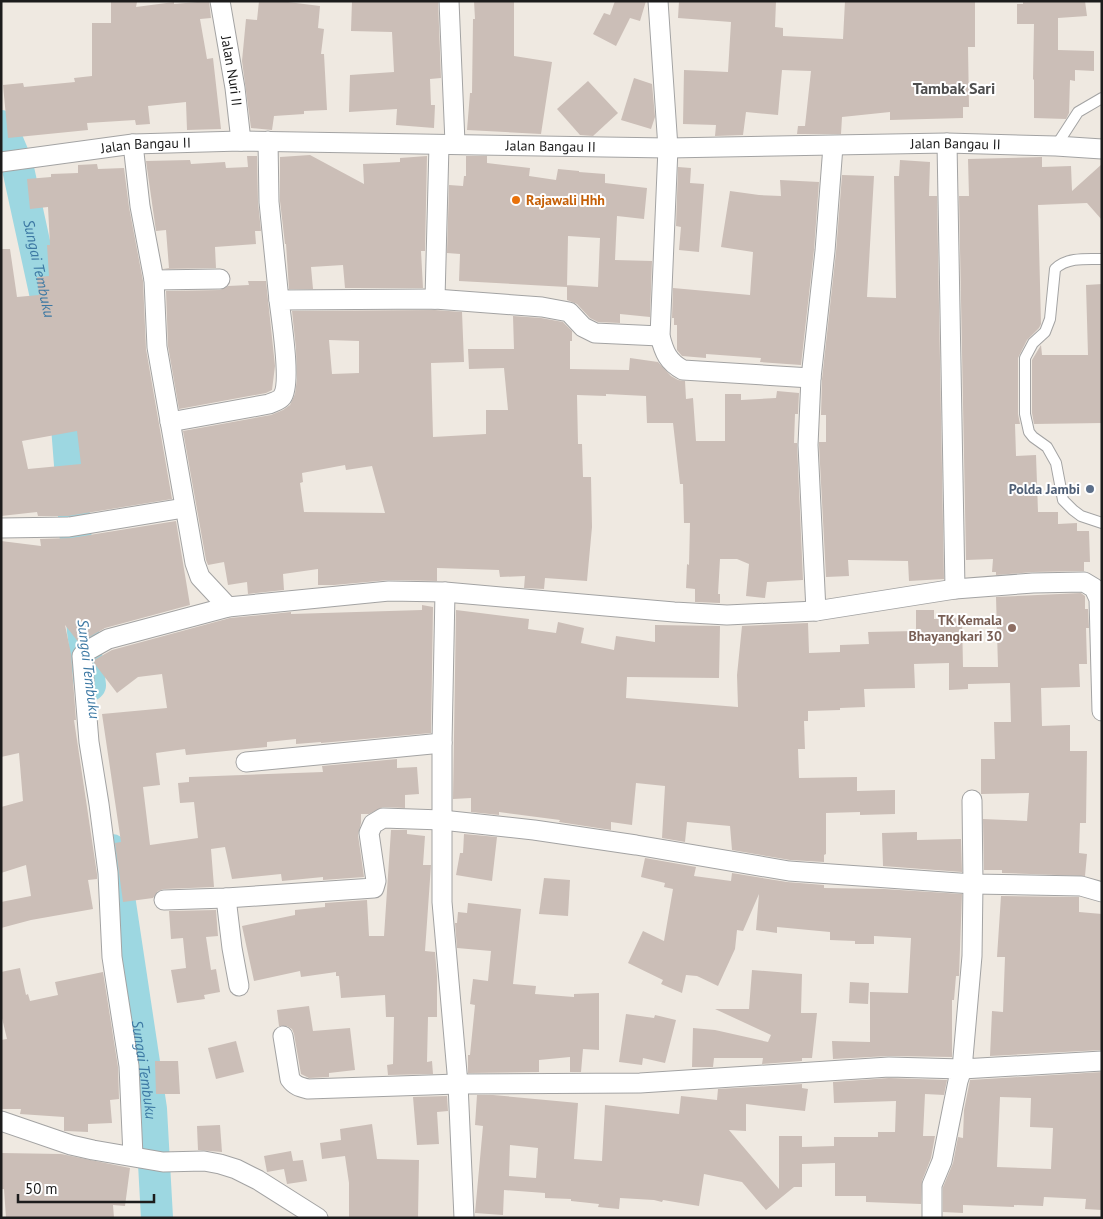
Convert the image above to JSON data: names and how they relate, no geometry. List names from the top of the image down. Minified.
{"streets":{"street":["Jalan Nuri II","Jalan Bangau II"]},"crossings":[["Jalan Nuri II","Jalan Bangau II"]],"districts":["Tambak Sari"],"water":["Sungai Tembuku"],"places":["Rajawali Hhh","Polda Jambi","TK Kemala Bhayangkari 30"],"scale_bar":"50 m"}
